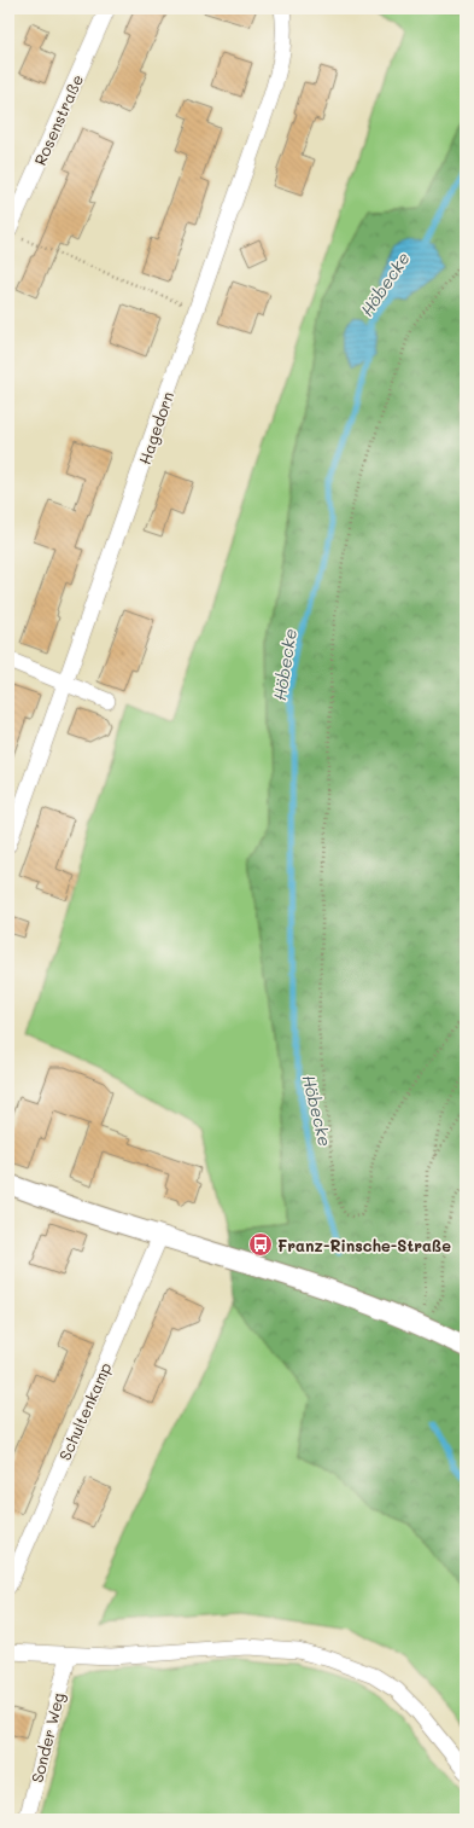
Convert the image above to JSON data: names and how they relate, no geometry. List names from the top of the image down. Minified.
{"streets":{"street":["Rosenstraße","Hagedorn","Schultenkamp","Sonder Weg"]},"water":["Höbecke"],"places":{"bus stop":["Franz-Rinsche-Straße"]}}
